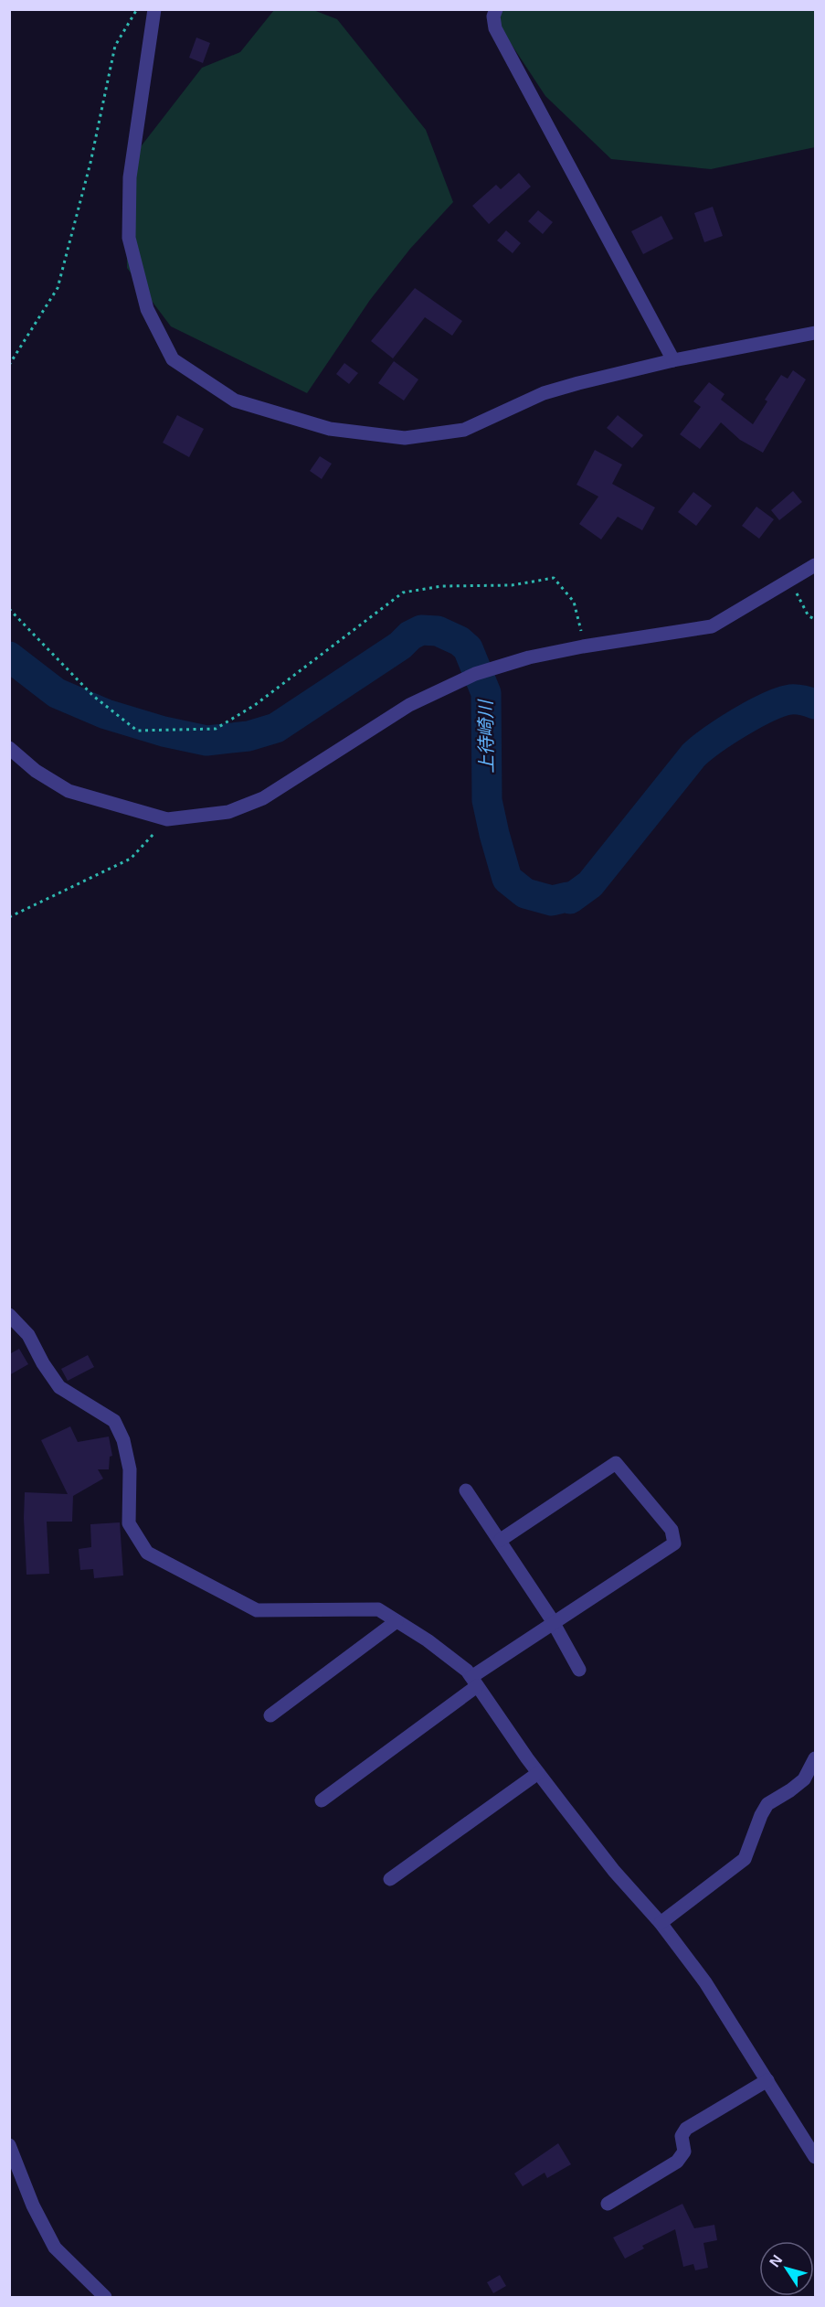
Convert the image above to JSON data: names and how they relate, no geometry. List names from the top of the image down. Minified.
{"water":["上待崎川"],"north":"top left"}
